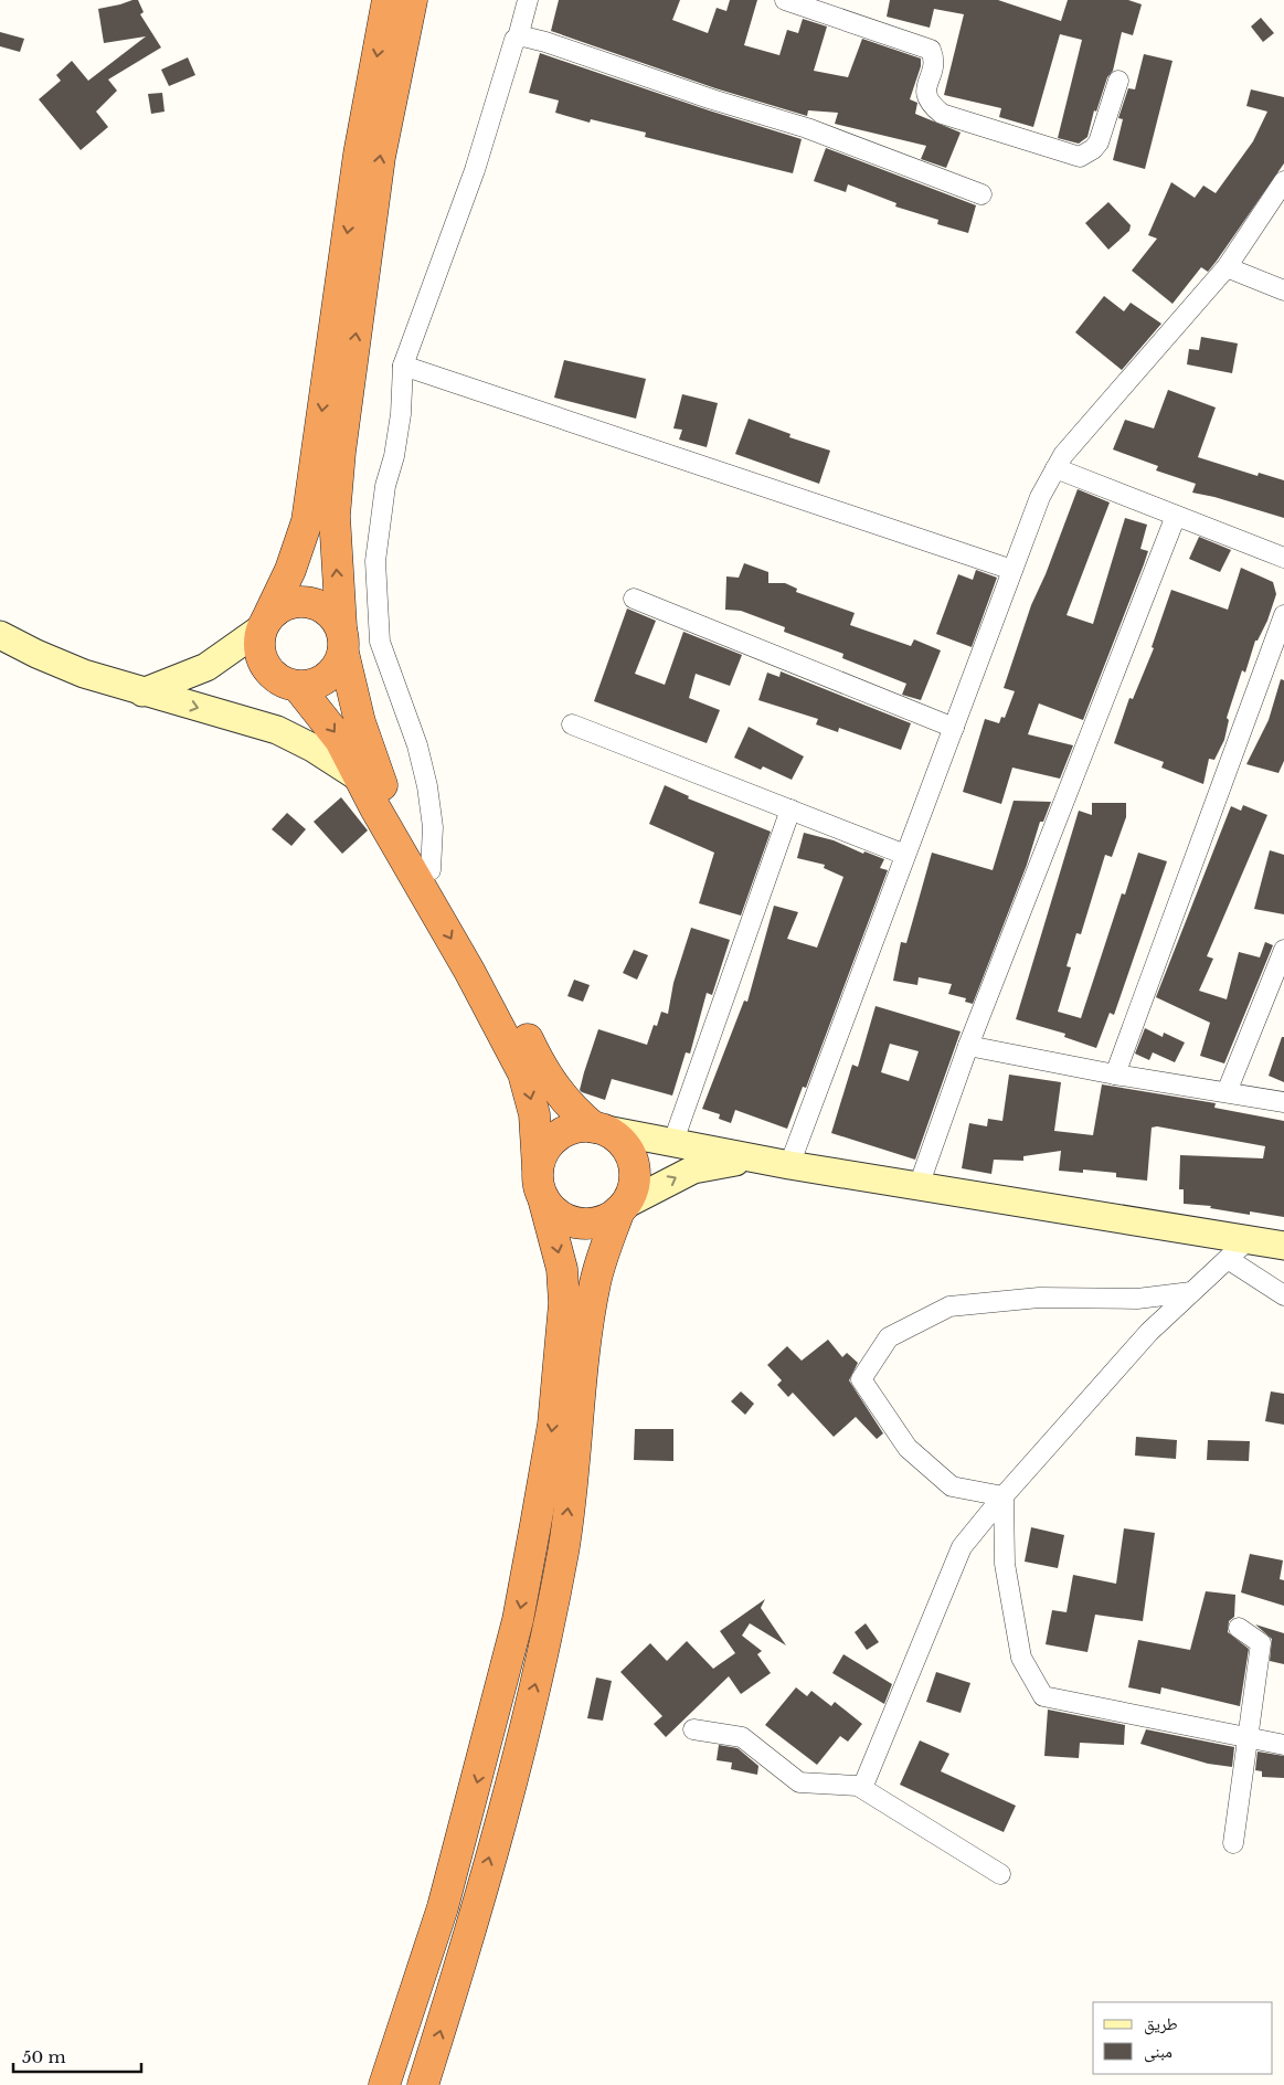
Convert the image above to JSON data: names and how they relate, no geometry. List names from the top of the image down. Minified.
{"legend":["طريق","مبنى"],"scale_bar":"50 m"}
